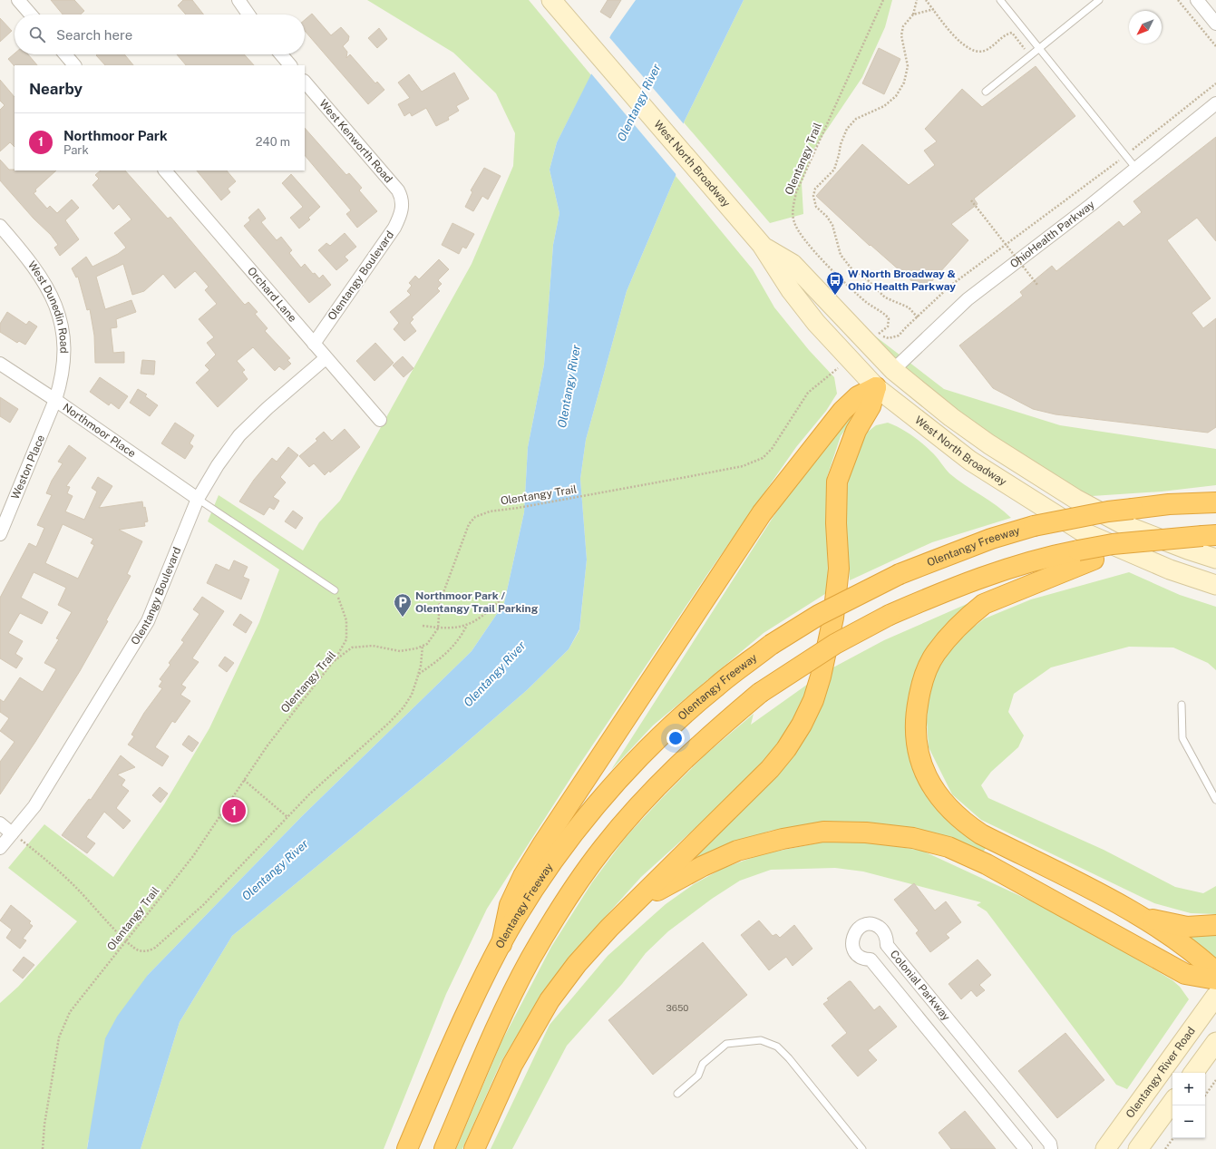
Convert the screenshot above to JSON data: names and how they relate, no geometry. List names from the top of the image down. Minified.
{"streets":{"highway":["Olentangy Freeway"],"main road":["West North Broadway","Olentangy River Road"],"street":["West Kenworth Road","OhioHealth Parkway","Olentangy Boulevard","Orchard Lane","West Dunedin Road","Northmoor Place","Weston Place","Colonial Parkway"],"path":["Olentangy Trail"]},"crossings":[["West Kenworth Road","Olentangy Boulevard"],["West North Broadway","OhioHealth Parkway"],["Olentangy Boulevard","Orchard Lane"],["Olentangy Boulevard","Northmoor Place"],["West Dunedin Road","Northmoor Place"],["West Dunedin Road","Weston Place"],["Northmoor Place","Weston Place"]],"water":["Olentangy River"],"places":{"bus stop":["W North Broadway & Ohio Health Parkway"],"parking":["Northmoor Park / Olentangy Trail Parking"]},"house_numbers":["3650"],"north":"bottom left","page":{"search":"Search here","heading":"Nearby","list":[{"mark":"1","name":"Northmoor Park","note":"Park","value":"240 m"}],"pins":"1","map_buttons":["+","−"]}}
